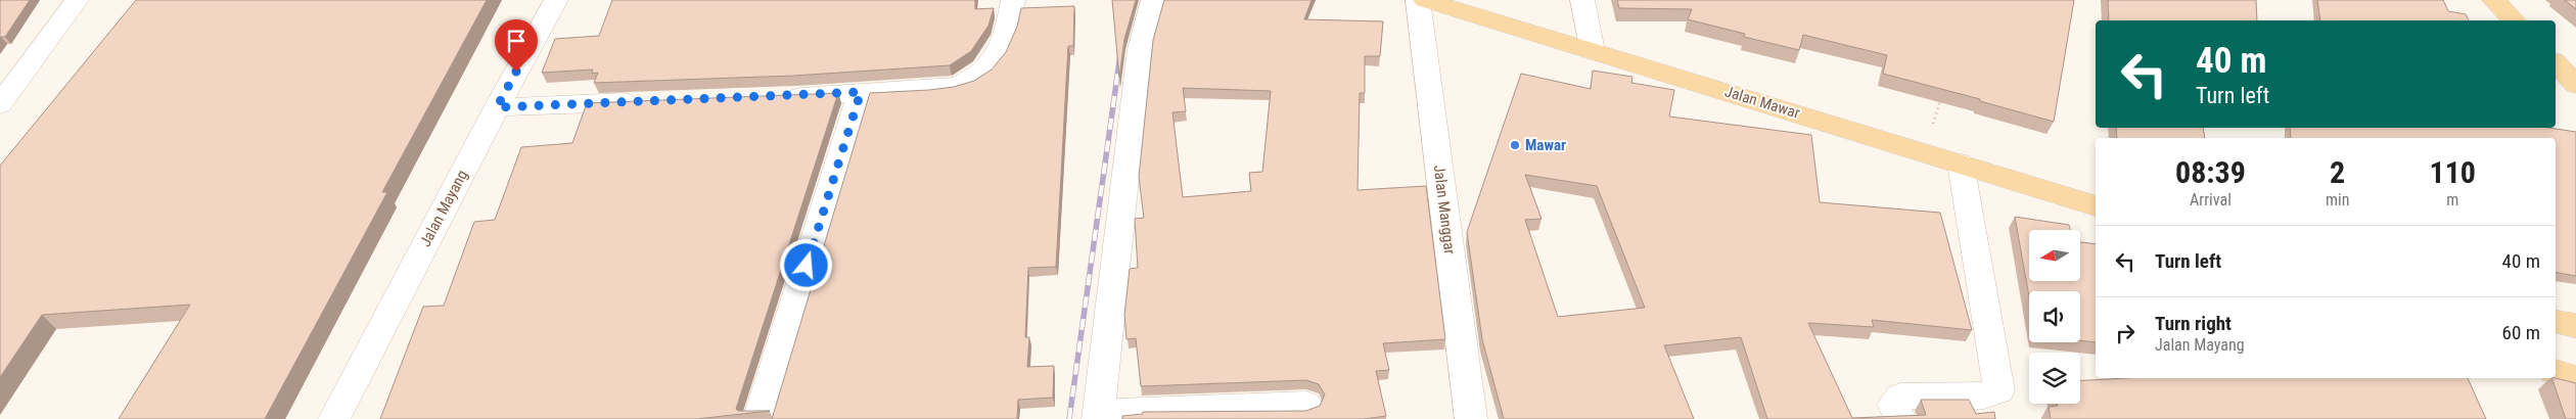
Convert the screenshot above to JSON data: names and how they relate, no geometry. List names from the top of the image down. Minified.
{"streets":{"main road":["Jalan Mawar"],"street":["Jalan Mayang","Jalan Manggar"]},"places":["Mawar"],"north":"left","page":{"turn":["40 m","Turn left"],"eta":["08:39","Arrival","2","min","110","m"],"list":[{"name":"Turn left","value":"40 m"},{"name":"Turn right","note":"Jalan Mayang","value":"60 m"}]}}
